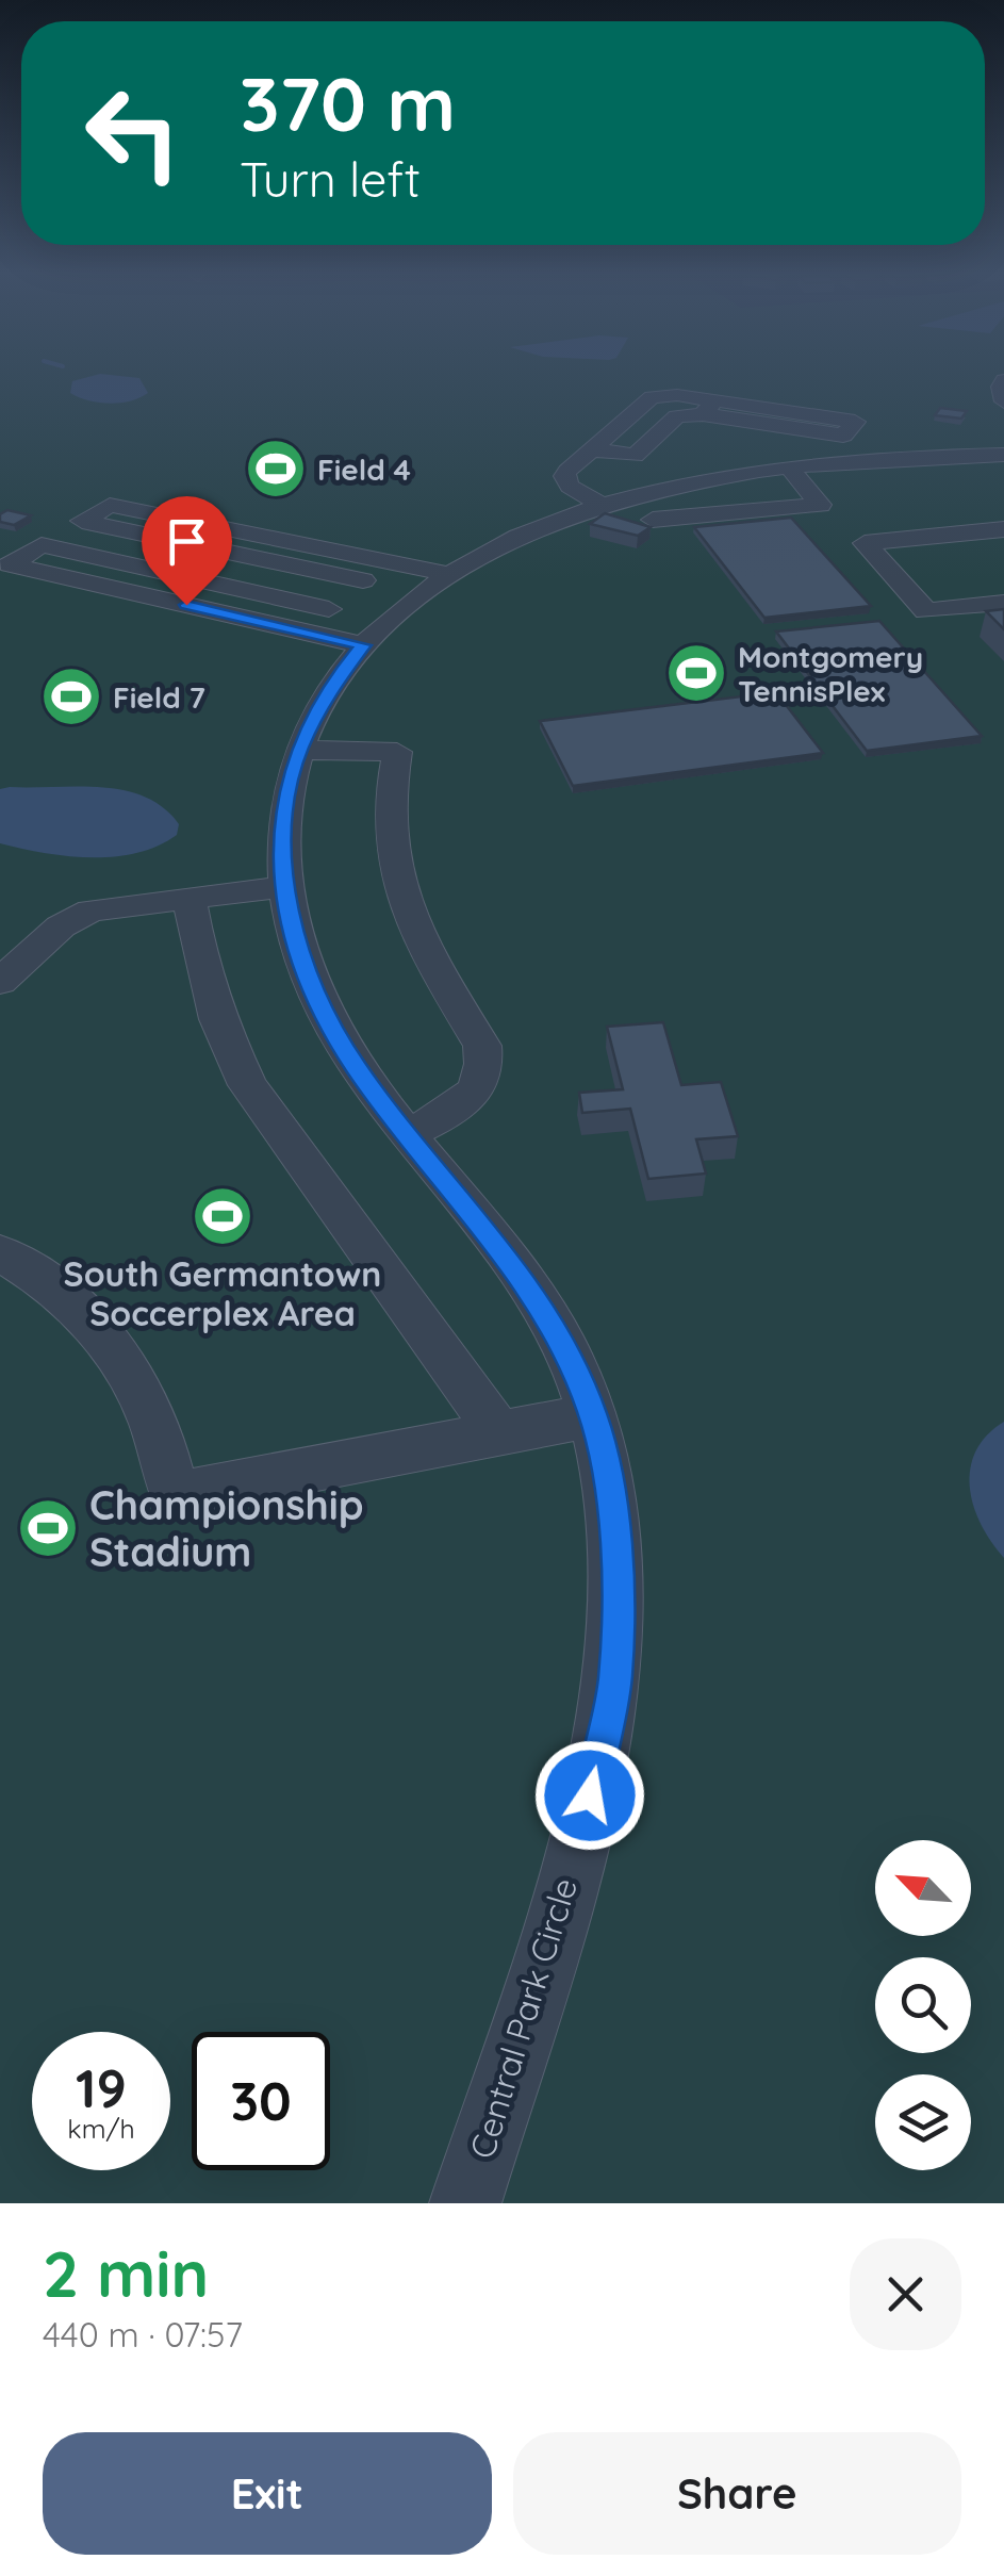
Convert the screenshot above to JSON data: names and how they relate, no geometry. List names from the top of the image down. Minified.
{"streets":{"street":["Central Park Circle"]},"places":{"sports":["Field 4","Montgomery TennisPlex","Field 7","South Germantown Soccerplex Area","Championship Stadium"]},"north":"top left","page":{"turn":["370 m","Turn left"],"speed":"19 km/h","limit":"30","heading":["2 min","440 m · 07:57"],"buttons":["Exit","Share"]}}
